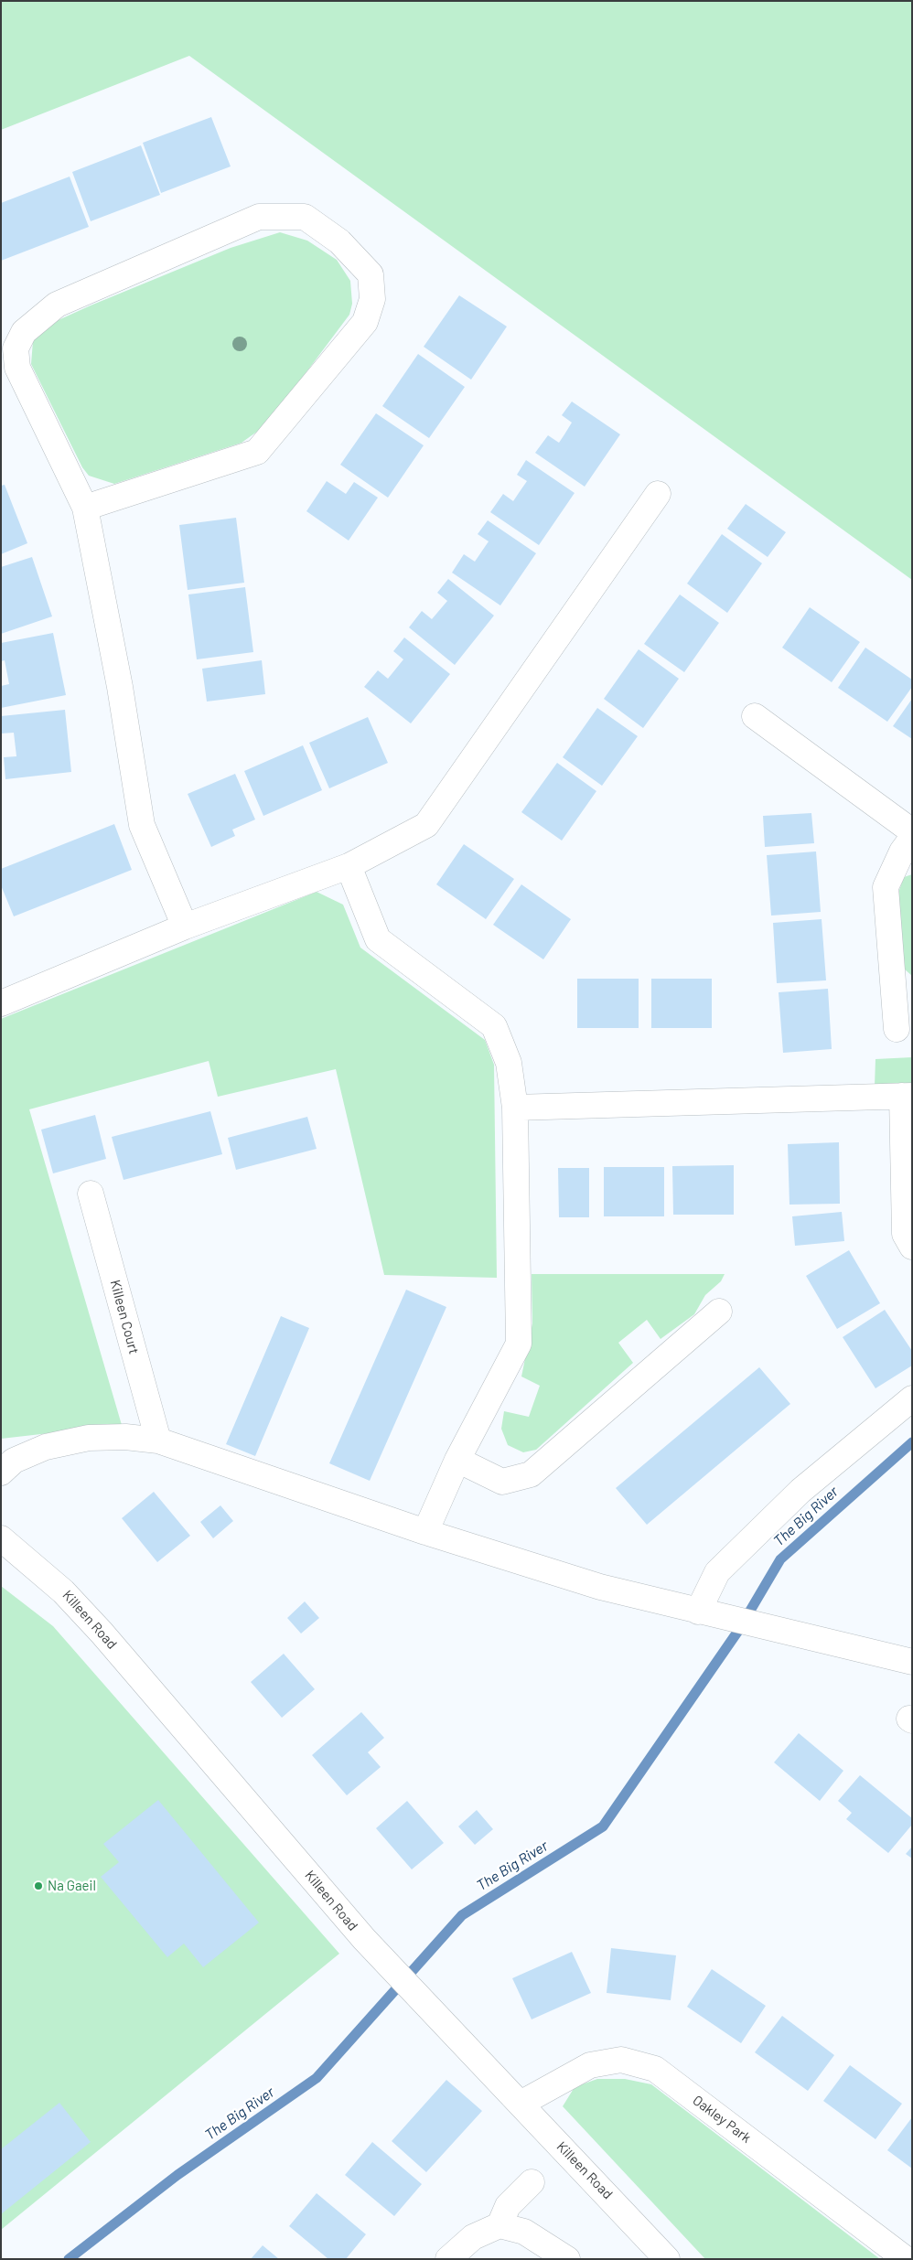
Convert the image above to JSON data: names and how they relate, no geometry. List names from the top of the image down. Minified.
{"streets":{"street":["Killeen Court","Killeen Road","Oakley Park"]},"crossings":[["Killeen Road","Oakley Park"]],"water":["The Big River"],"places":["Na Gaeil"]}
